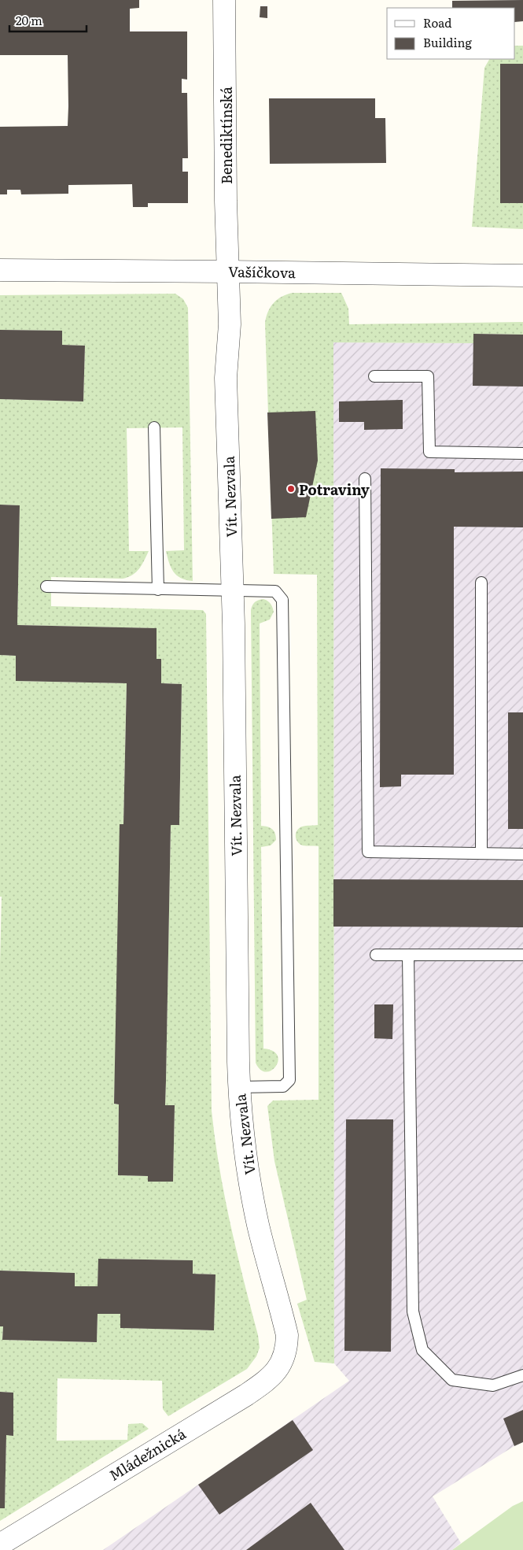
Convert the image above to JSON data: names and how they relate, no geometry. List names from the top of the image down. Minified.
{"streets":{"street":["Benediktínská","Vašíčkova","Vít. Nezvala","Mládežnická"]},"crossings":[["Benediktínská","Vašíčkova"],["Benediktínská","Vít. Nezvala"],["Vašíčkova","Vít. Nezvala"],["Vít. Nezvala","Mládežnická"]],"places":["Potraviny"],"legend":["Road","Building"],"scale_bar":"20 m"}
